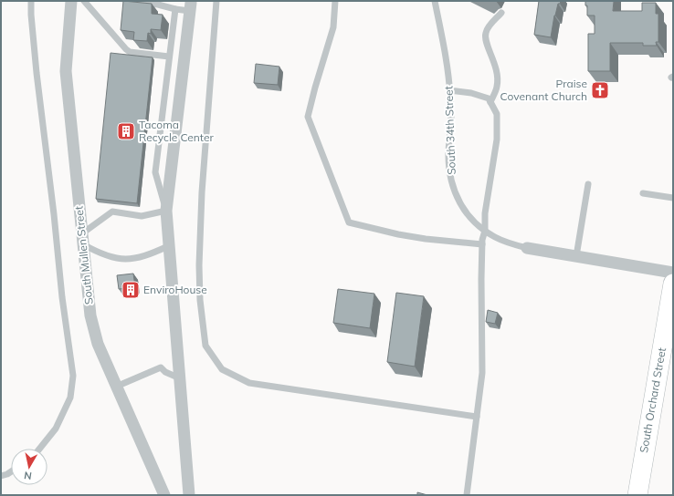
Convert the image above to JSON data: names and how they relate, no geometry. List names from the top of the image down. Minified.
{"streets":{"main road":["South Orchard Street"],"street":["South 34th Street","South Mullen Street"]},"places":{"church":["Praise Covenant Church"],"building":["Tacoma Recycle Center","EnviroHouse"]},"north":"bottom"}
